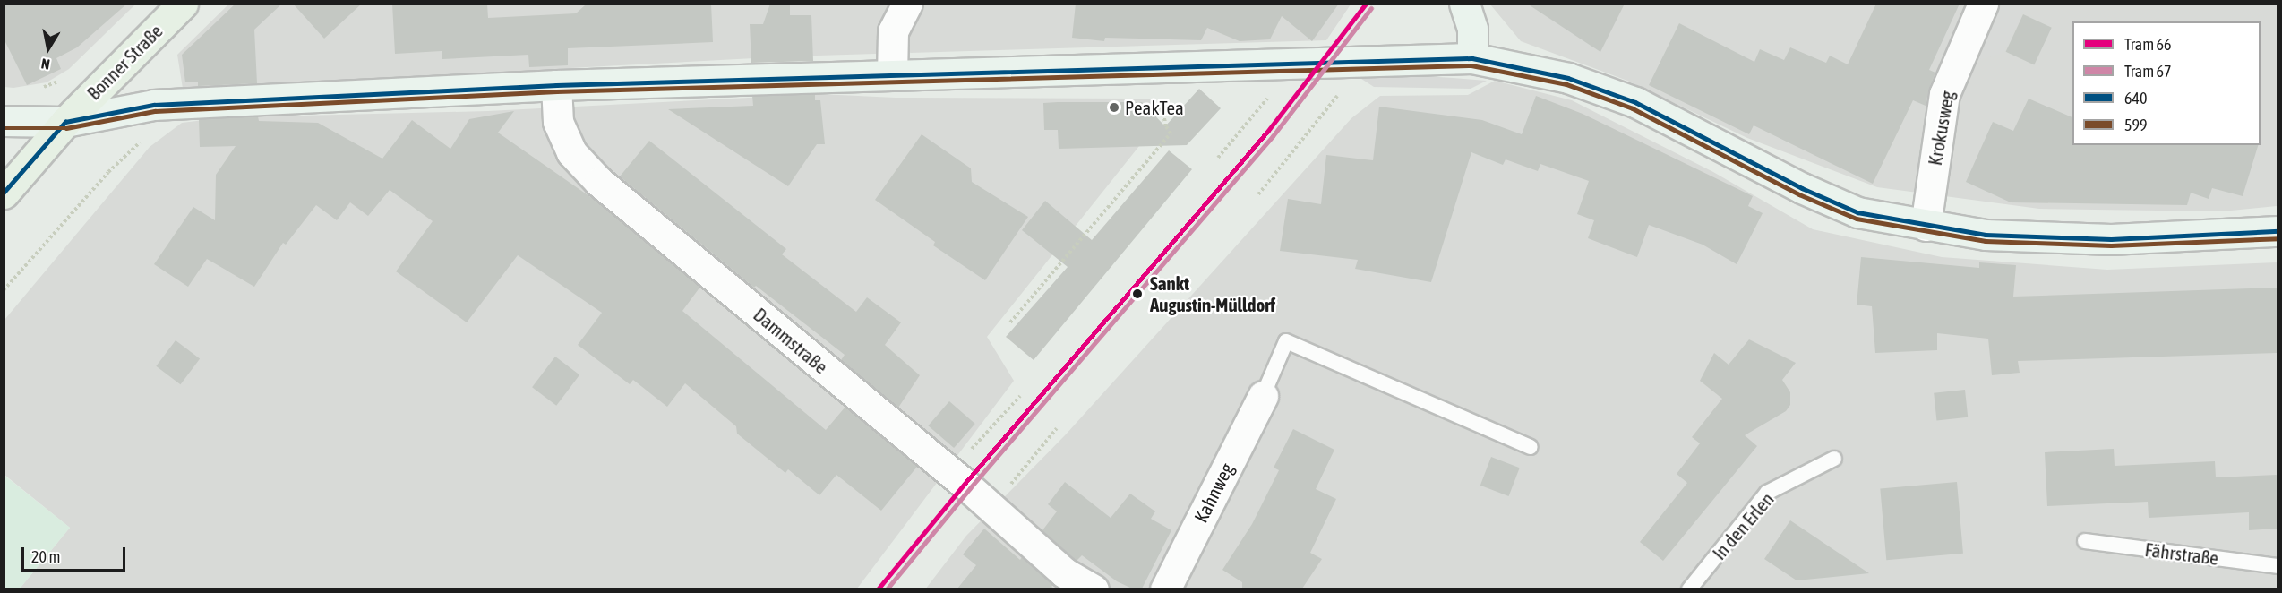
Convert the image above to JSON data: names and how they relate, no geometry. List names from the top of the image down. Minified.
{"streets":{"main road":["Bonner Straße"],"street":["Krokusweg","Dammstraße","Kahnweg"],"lane":["In den Erlen","Fährstraße"]},"places":["PeakTea","Sankt Augustin-Mülldorf"],"lines":["tram line 66","tram line 67","transit line 640","transit line 599"],"legend":["Tram 66","Tram 67","640","599"],"scale_bar":"20 m","north":"bottom"}
